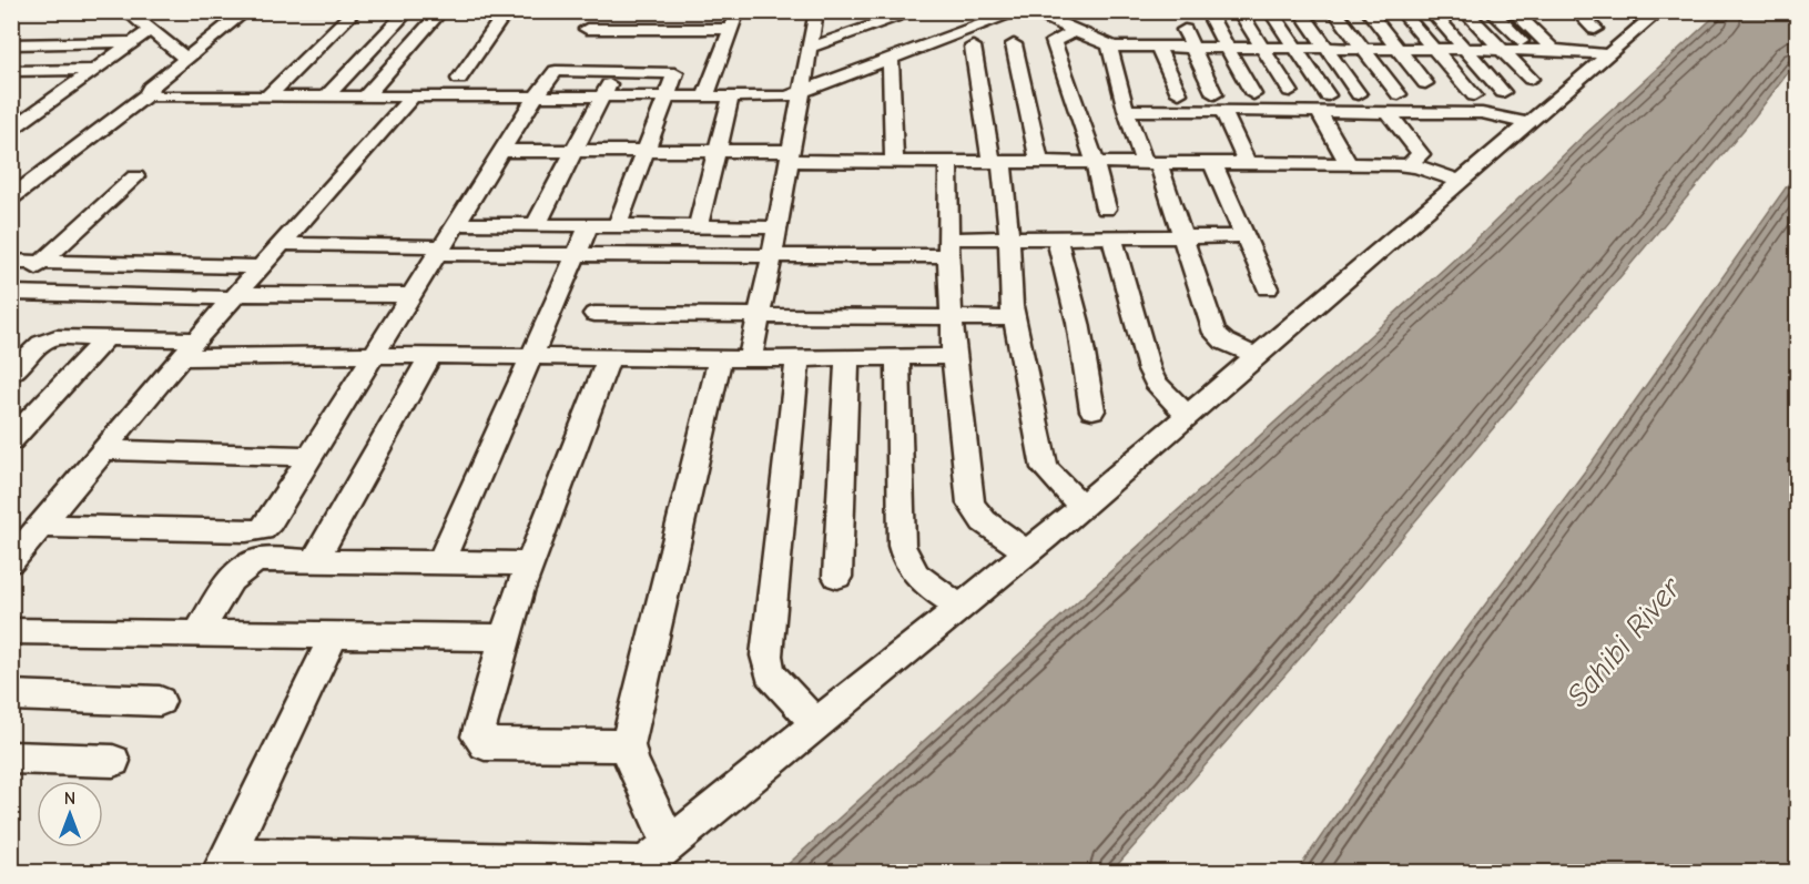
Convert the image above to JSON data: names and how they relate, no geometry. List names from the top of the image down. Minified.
{"water":["Sahibi River"],"north":"top"}
